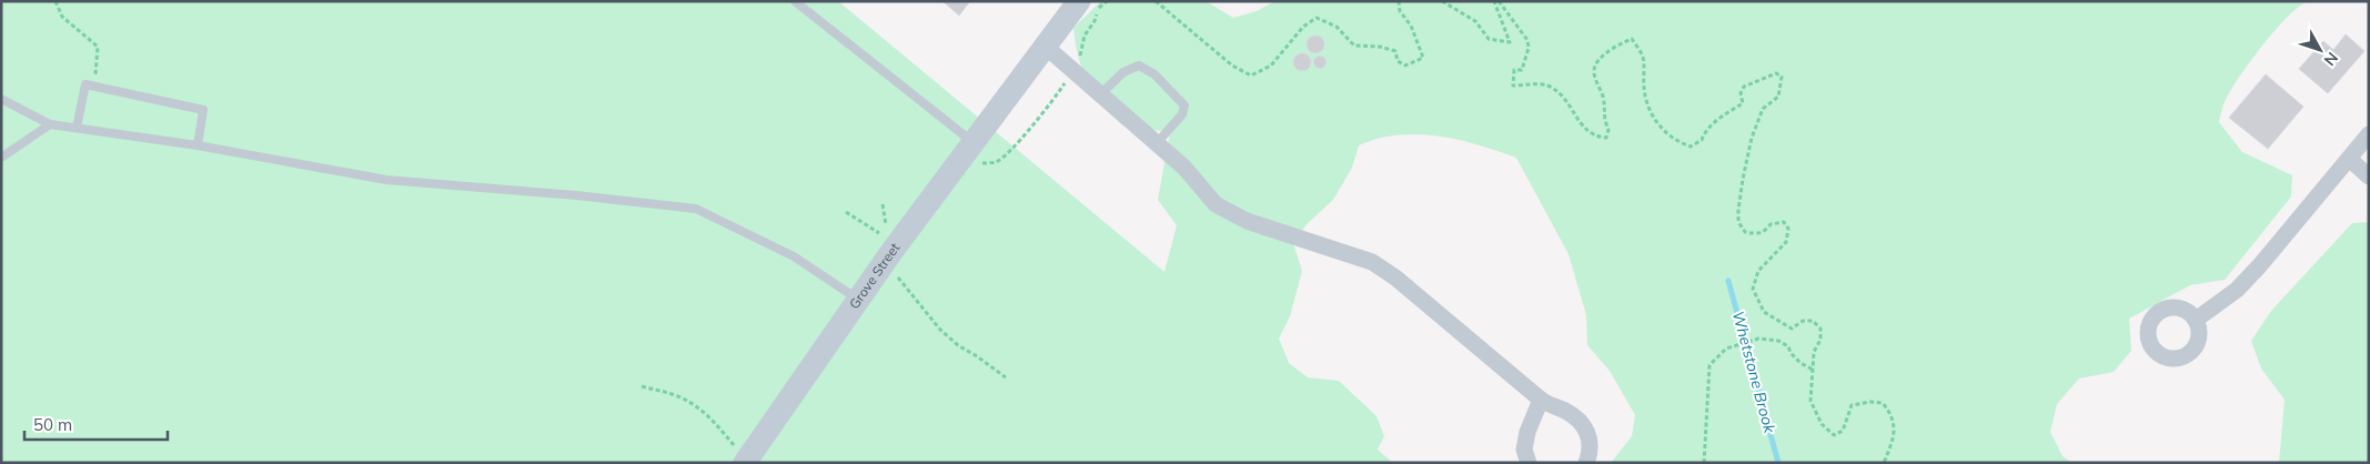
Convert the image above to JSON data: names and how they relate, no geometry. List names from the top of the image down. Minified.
{"streets":{"main road":["Grove Street"]},"water":["Whetstone Brook"],"scale_bar":"50 m","north":"bottom right"}
